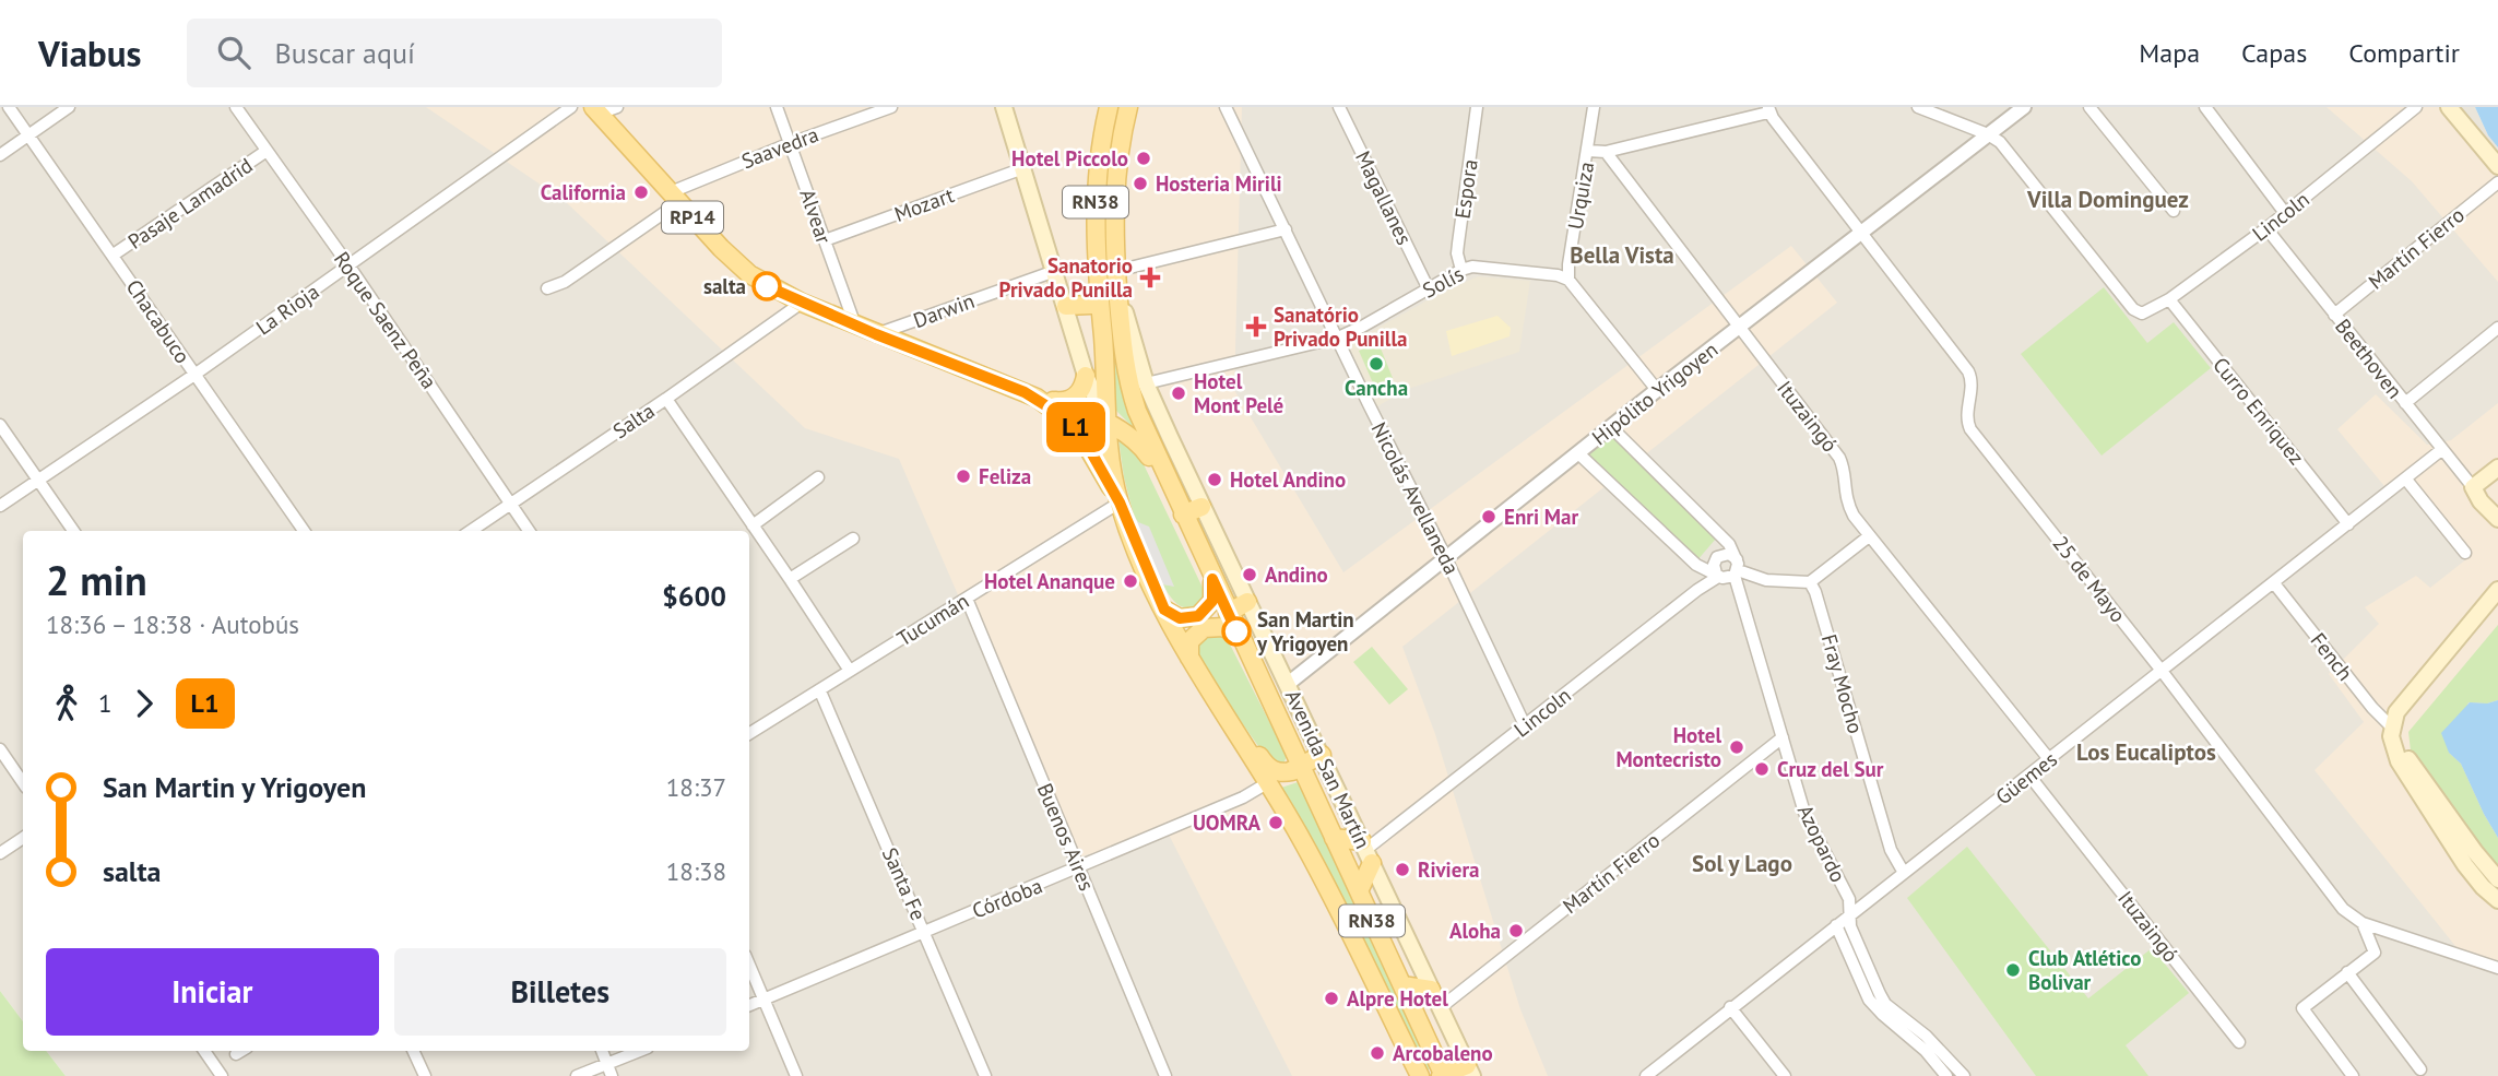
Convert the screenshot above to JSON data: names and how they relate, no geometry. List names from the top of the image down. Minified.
{"streets":{"main road":["RN38","RP14","Avenida San Martín"],"street":["Saavedra","Espora","Urquiza","Magallanes","Pasaje Lamadrid","Mozart","Alvear","Lincoln","Martín Fierro","Solís","La Rioja","Darwin","Roque Saenz Peña","Chacabuco","Beethoven","Hipólito Yrigoyen","Curro Enriquez","Ituzaingó","Salta","Nicolás Avellaneda","25 de Mayo","Tucumán","Fench","Fray Mocho","Güemes","Buenos Aires","Azopardo","Santa Fe","Córdoba"]},"crossings":[["Saavedra","Alvear"],["Saavedra","RP14"],["Espora","Solís"],["Urquiza","Solís"],["Magallanes","Solís"],["RN38","RP14"],["RN38","Tucumán"],["RN38","Avenida San Martín"],["RN38","Córdoba"],["Pasaje Lamadrid","Roque Saenz Peña"],["Pasaje Lamadrid","Chacabuco"],["Mozart","Alvear"],["Alvear","RP14"],["Lincoln","Beethoven"],["Lincoln","Hipólito Yrigoyen"],["Lincoln","Curro Enriquez"],["Lincoln","Nicolás Avellaneda"],["Lincoln","Avenida San Martín"],["Lincoln","Azopardo"],["RP14","Darwin"],["RP14","Salta"],["RP14","Tucumán"],["Martín Fierro","Beethoven"],["Martín Fierro","Avenida San Martín"],["Martín Fierro","Azopardo"],["Solís","Nicolás Avellaneda"],["Solís","Avenida San Martín"],["La Rioja","Roque Saenz Peña"],["La Rioja","Chacabuco"],["Roque Saenz Peña","Salta"],["Beethoven","Güemes"],["Hipólito Yrigoyen","Ituzaingó"],["Hipólito Yrigoyen","Nicolás Avellaneda"],["Hipólito Yrigoyen","25 de Mayo"],["Hipólito Yrigoyen","Avenida San Martín"],["Hipólito Yrigoyen","Azopardo"],["Curro Enriquez","Güemes"],["Ituzaingó","Güemes"],["25 de Mayo","Güemes"],["Tucumán","Buenos Aires"],["Tucumán","Santa Fe"],["Fench","Güemes"],["Fray Mocho","Güemes"],["Güemes","Azopardo"],["Buenos Aires","Córdoba"],["Santa Fe","Córdoba"]],"districts":["Villa Dominguez","Bella Vista","Los Eucaliptos","Sol y Lago"],"places":{"other":["Hotel Piccolo","Hosteria Mirili","California","salta","Cancha","Hotel Mont Pelé","Feliza","Hotel Andino","Enri Mar","Andino","Hotel Ananque","San Martin y Yrigoyen","Hotel Montecristo","Cruz del Sur","UOMRA","Riviera","Aloha","Club Atlético Bolivar","Alpre Hotel","Arcobaleno"],"health":["Sanatorio Privado Punilla","Sanatório Privado Punilla"]},"lines":["bus line L1"],"page":{"header":"Viabus","search":"Buscar aquí","nav":["Mapa","Capas","Compartir"],"on_map":"L1","heading":["2 min","18:36 – 18:38 · Autobús","$600"],"legs":["1","L1"],"list":[{"name":"San Martin y Yrigoyen","value":"18:37"},{"name":"salta","value":"18:38"}],"buttons":["Iniciar","Billetes"]}}
